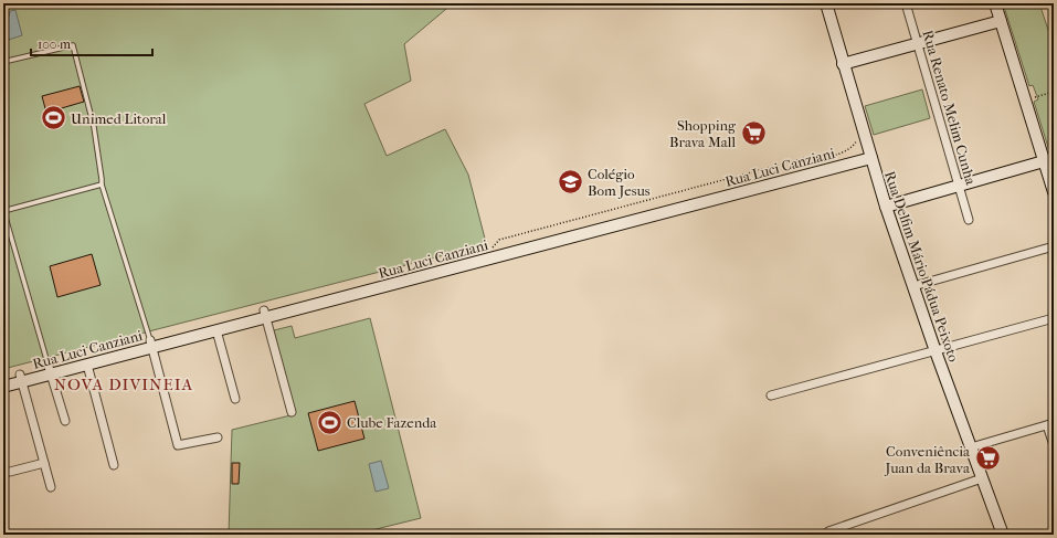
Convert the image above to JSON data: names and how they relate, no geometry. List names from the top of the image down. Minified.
{"streets":{"main road":["Rua Luci Canziani","Rua Delfim Mário Pádua Peixoto"],"street":["Rua Renato Melim Cunha"]},"crossings":[["Rua Luci Canziani","Rua Delfim Mário Pádua Peixoto"]],"districts":["NOVA DIVINEIA"],"places":{"sports":["Unimed Litoral","Clube Fazenda"],"supermarket":["Shopping Brava Mall","Conveniência Juan da Brava"],"school or university":["Colégio Bom Jesus"]},"scale_bar":"100 m"}
